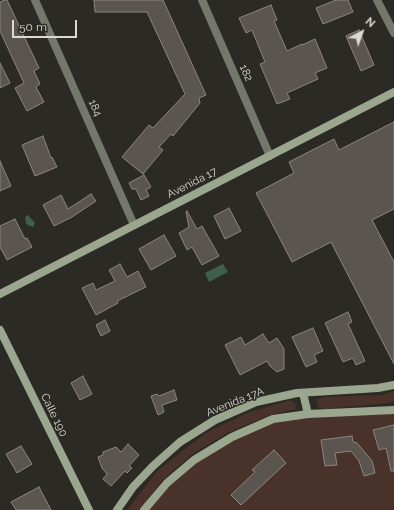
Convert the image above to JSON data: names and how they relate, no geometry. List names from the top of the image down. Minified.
{"streets":{"main road":["Avenida 17","Avenida 17A","Calle 190"],"street":["182","184"]},"crossings":[["182","Avenida 17"],["184","Avenida 17"]],"scale_bar":"50 m","north":"top right"}
